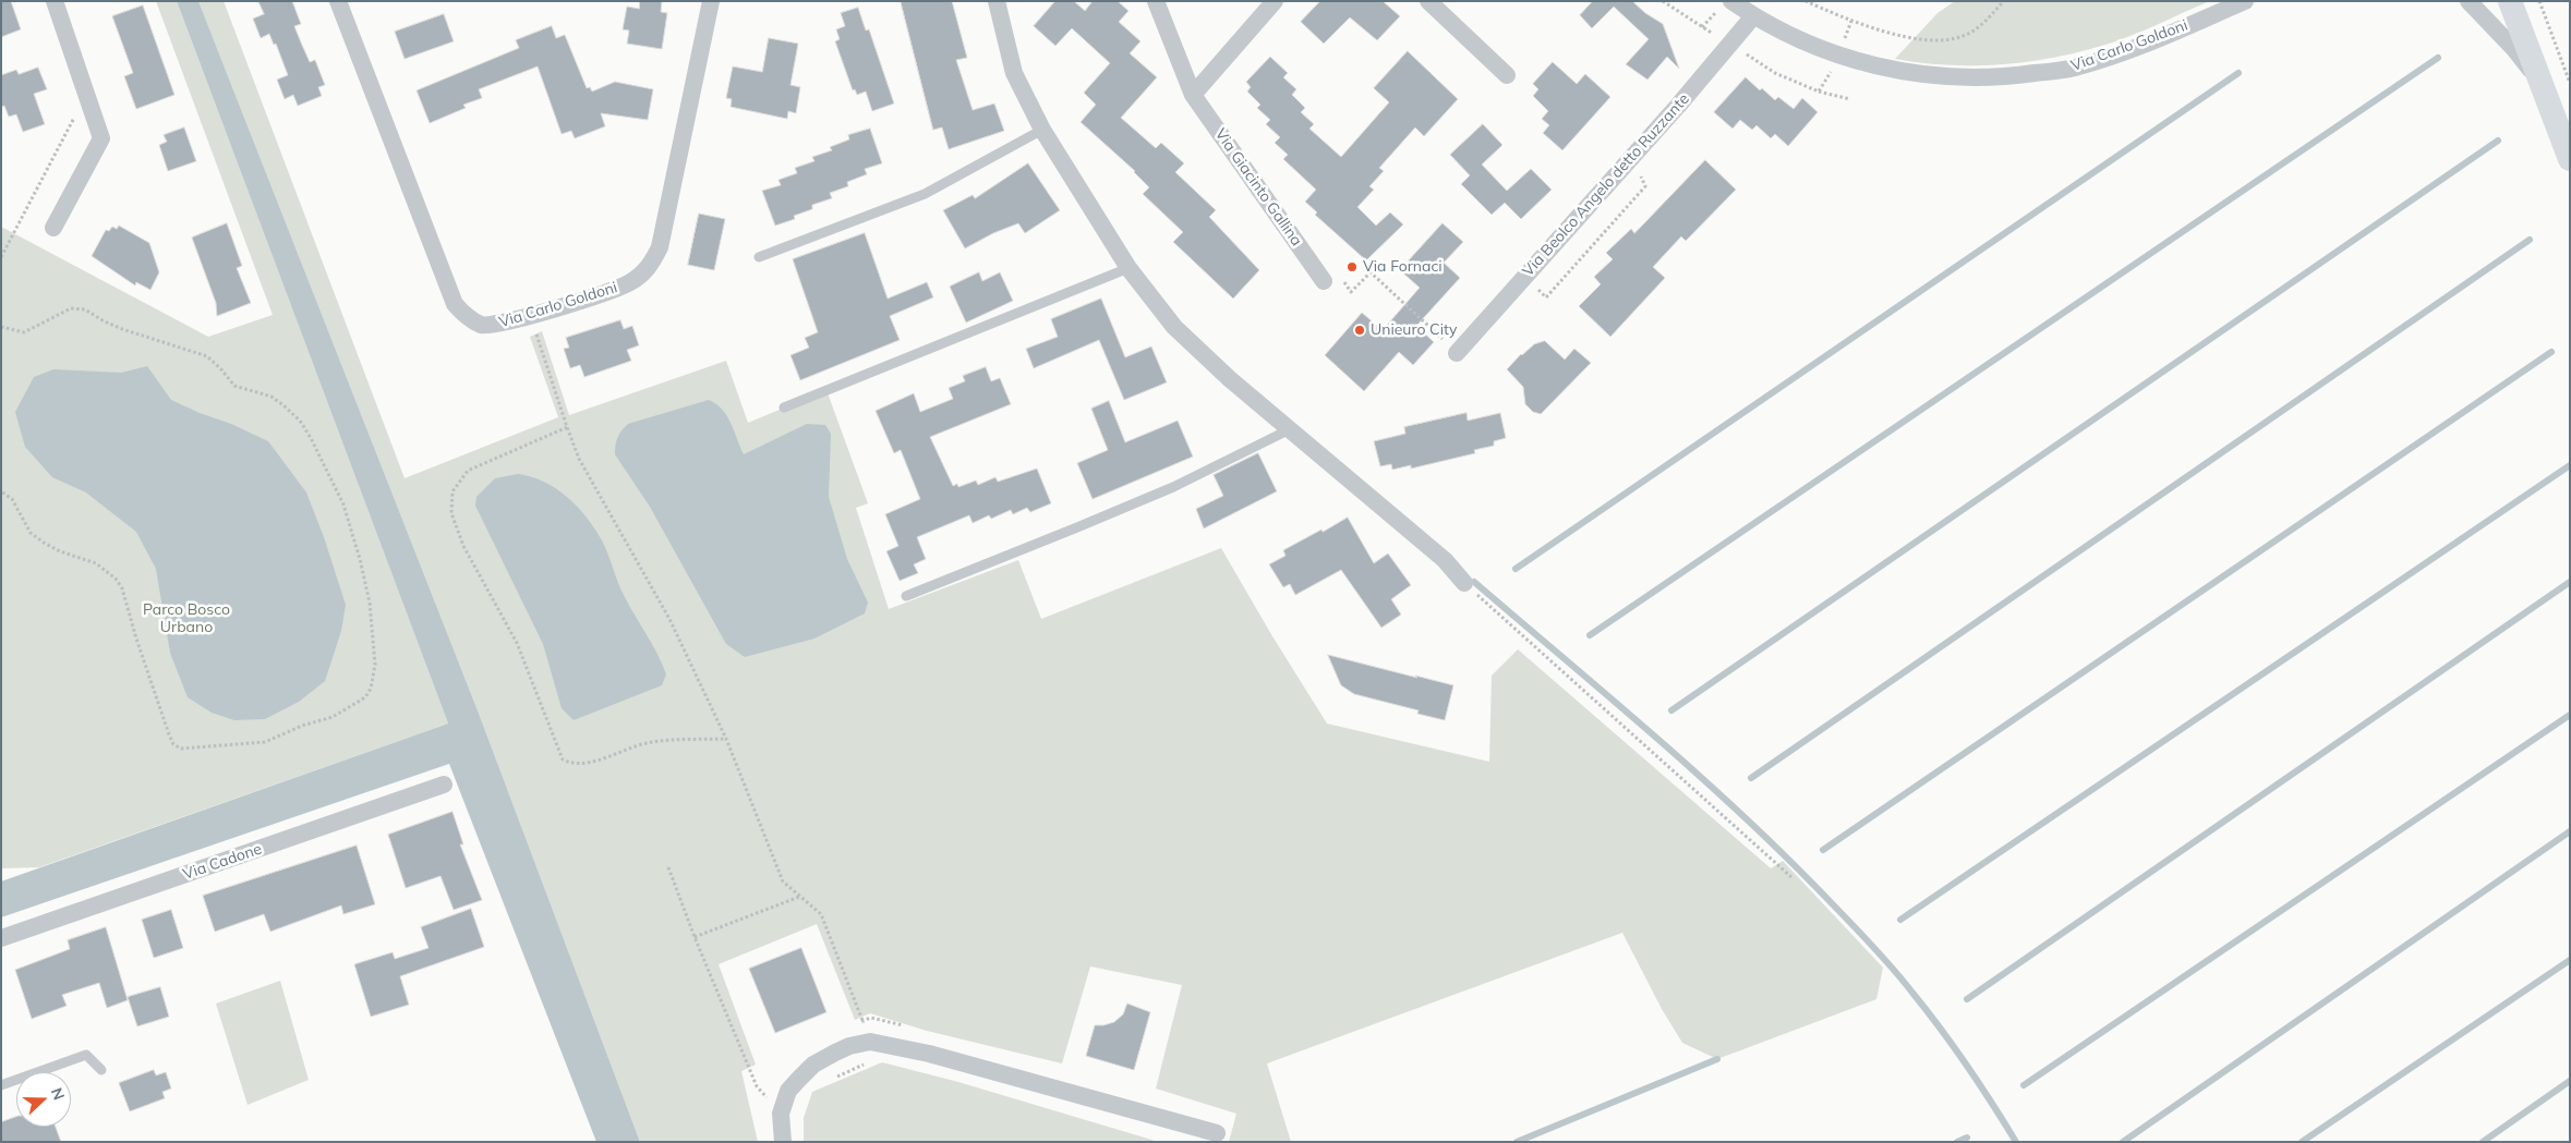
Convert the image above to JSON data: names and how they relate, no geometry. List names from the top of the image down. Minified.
{"streets":{"street":["Via Carlo Goldoni","Via Beolco Angelo detto Ruzzante","Via Giacinto Gallina","Via Cadone"]},"crossings":[["Via Carlo Goldoni","Via Beolco Angelo detto Ruzzante"]],"parks":["Parco Bosco Urbano"],"places":["Via Fornaci","Unieuro City"],"north":"right"}
